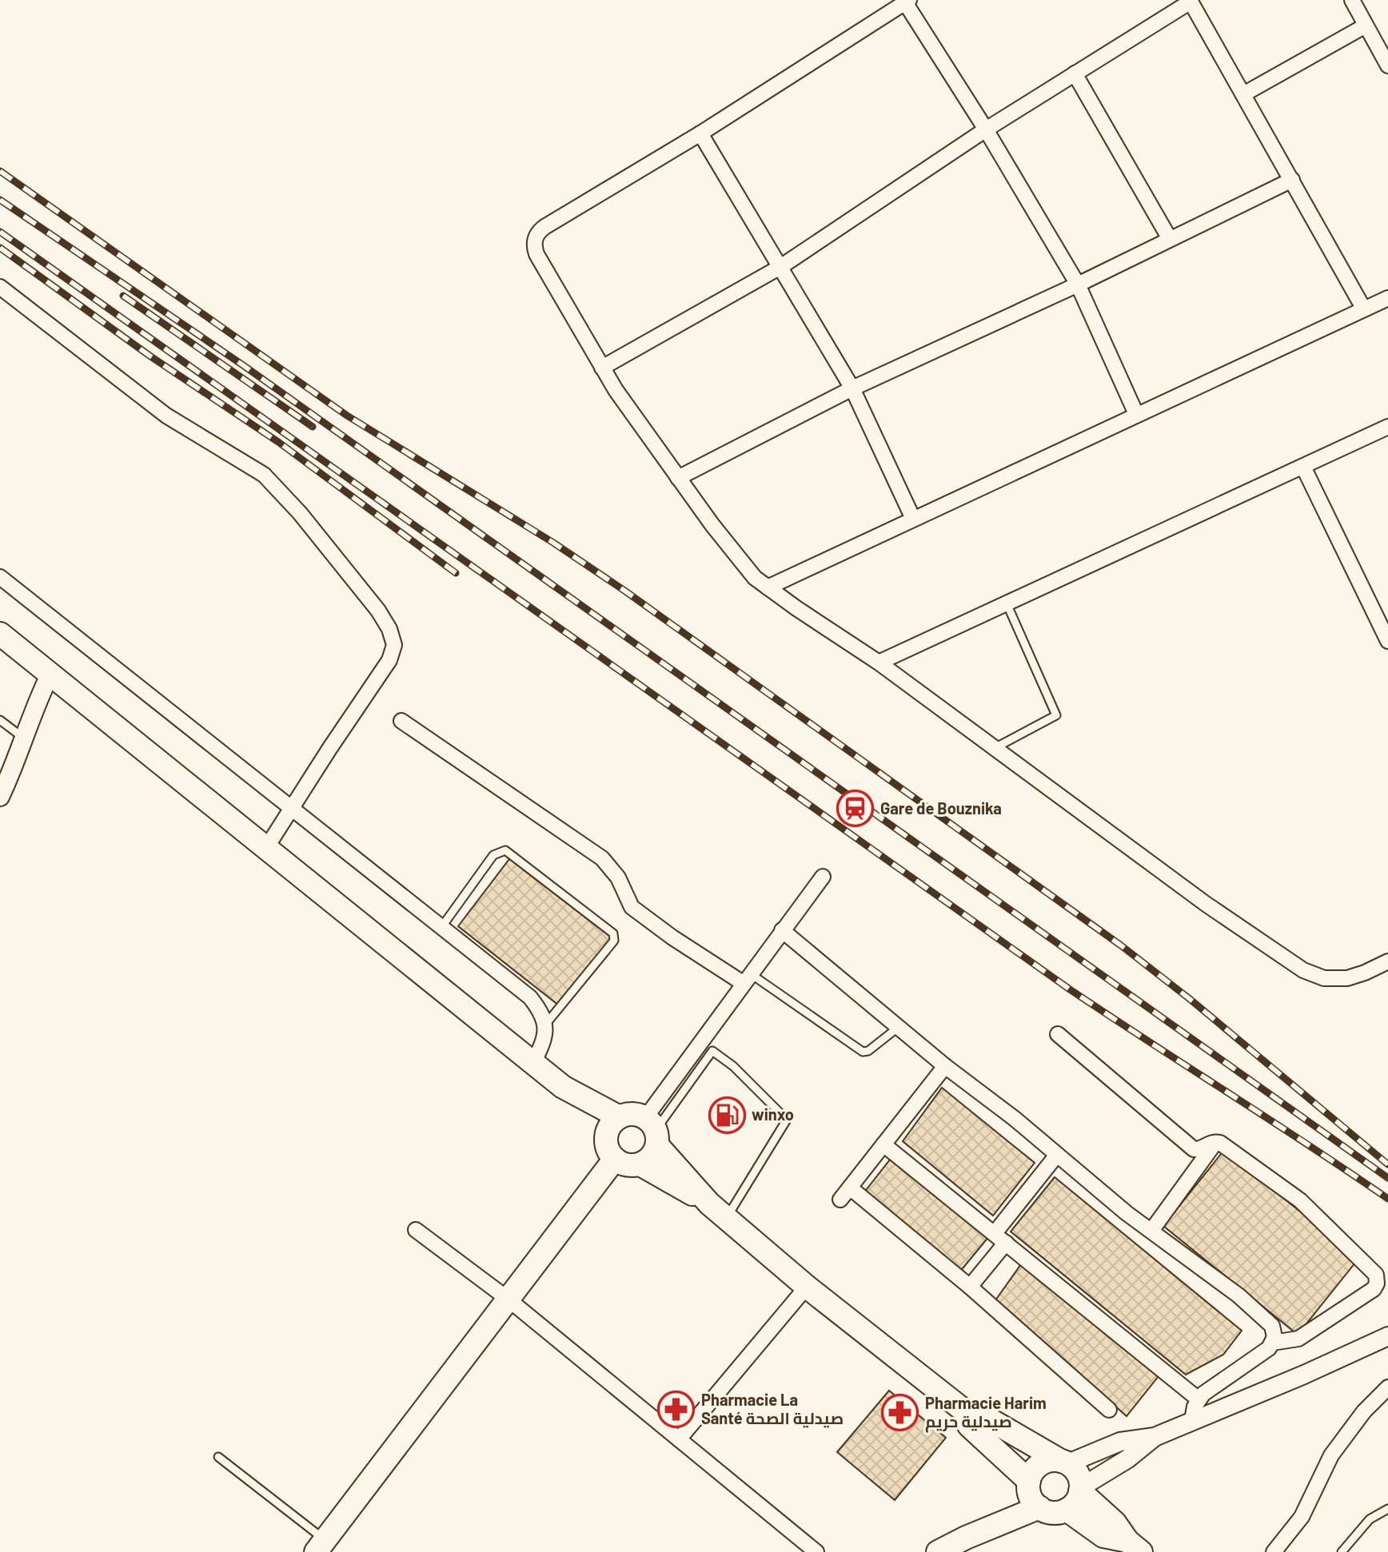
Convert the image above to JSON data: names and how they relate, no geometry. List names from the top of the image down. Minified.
{"places":{"station":["Gare de Bouznika"],"fuel station":["winxo"],"pharmacy":["Pharmacie La Santé صيدلية الصحة","Pharmacie Harim صيدلية حريم"]}}
